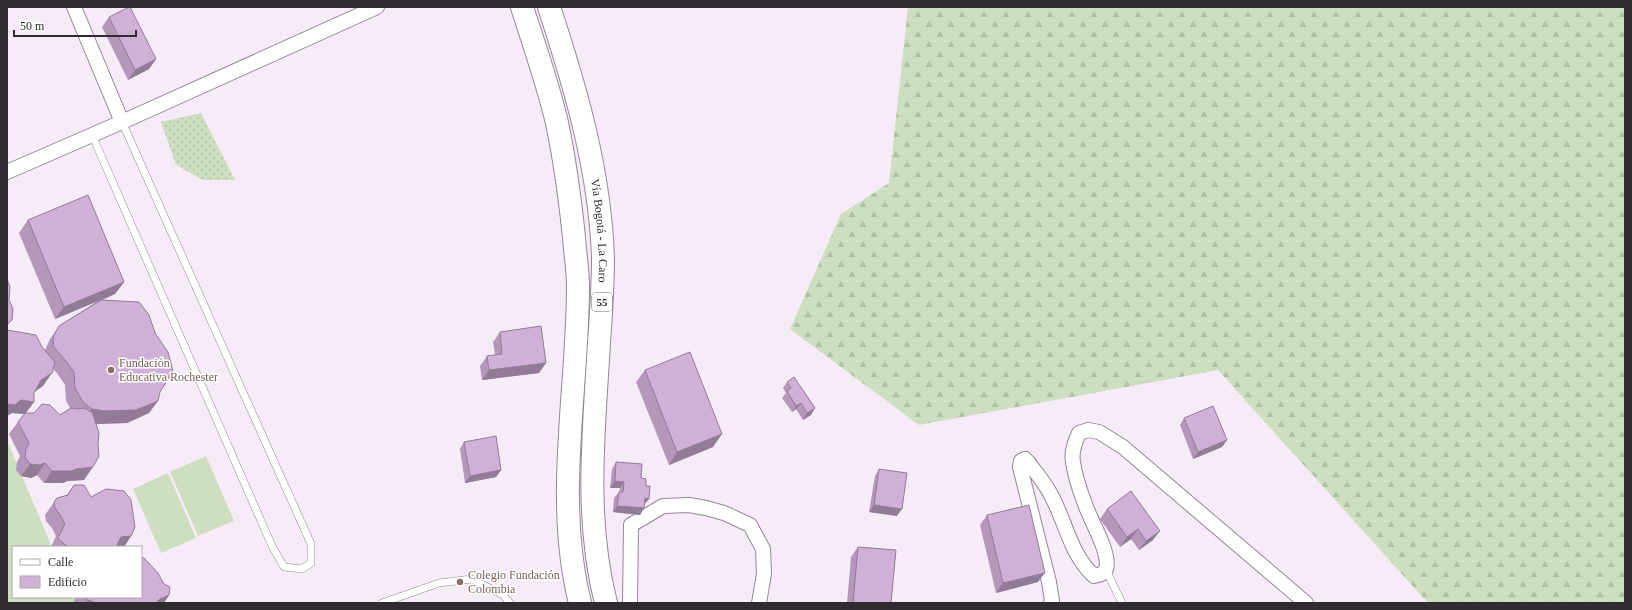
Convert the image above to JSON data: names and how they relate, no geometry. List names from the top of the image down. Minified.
{"streets":{"main road":["Vía Bogotá - La Caro","55"]},"places":["Fundación Educativa Rochester","Colegio Fundación Colombia"],"legend":["Calle","Edificio"],"scale_bar":"50 m"}
